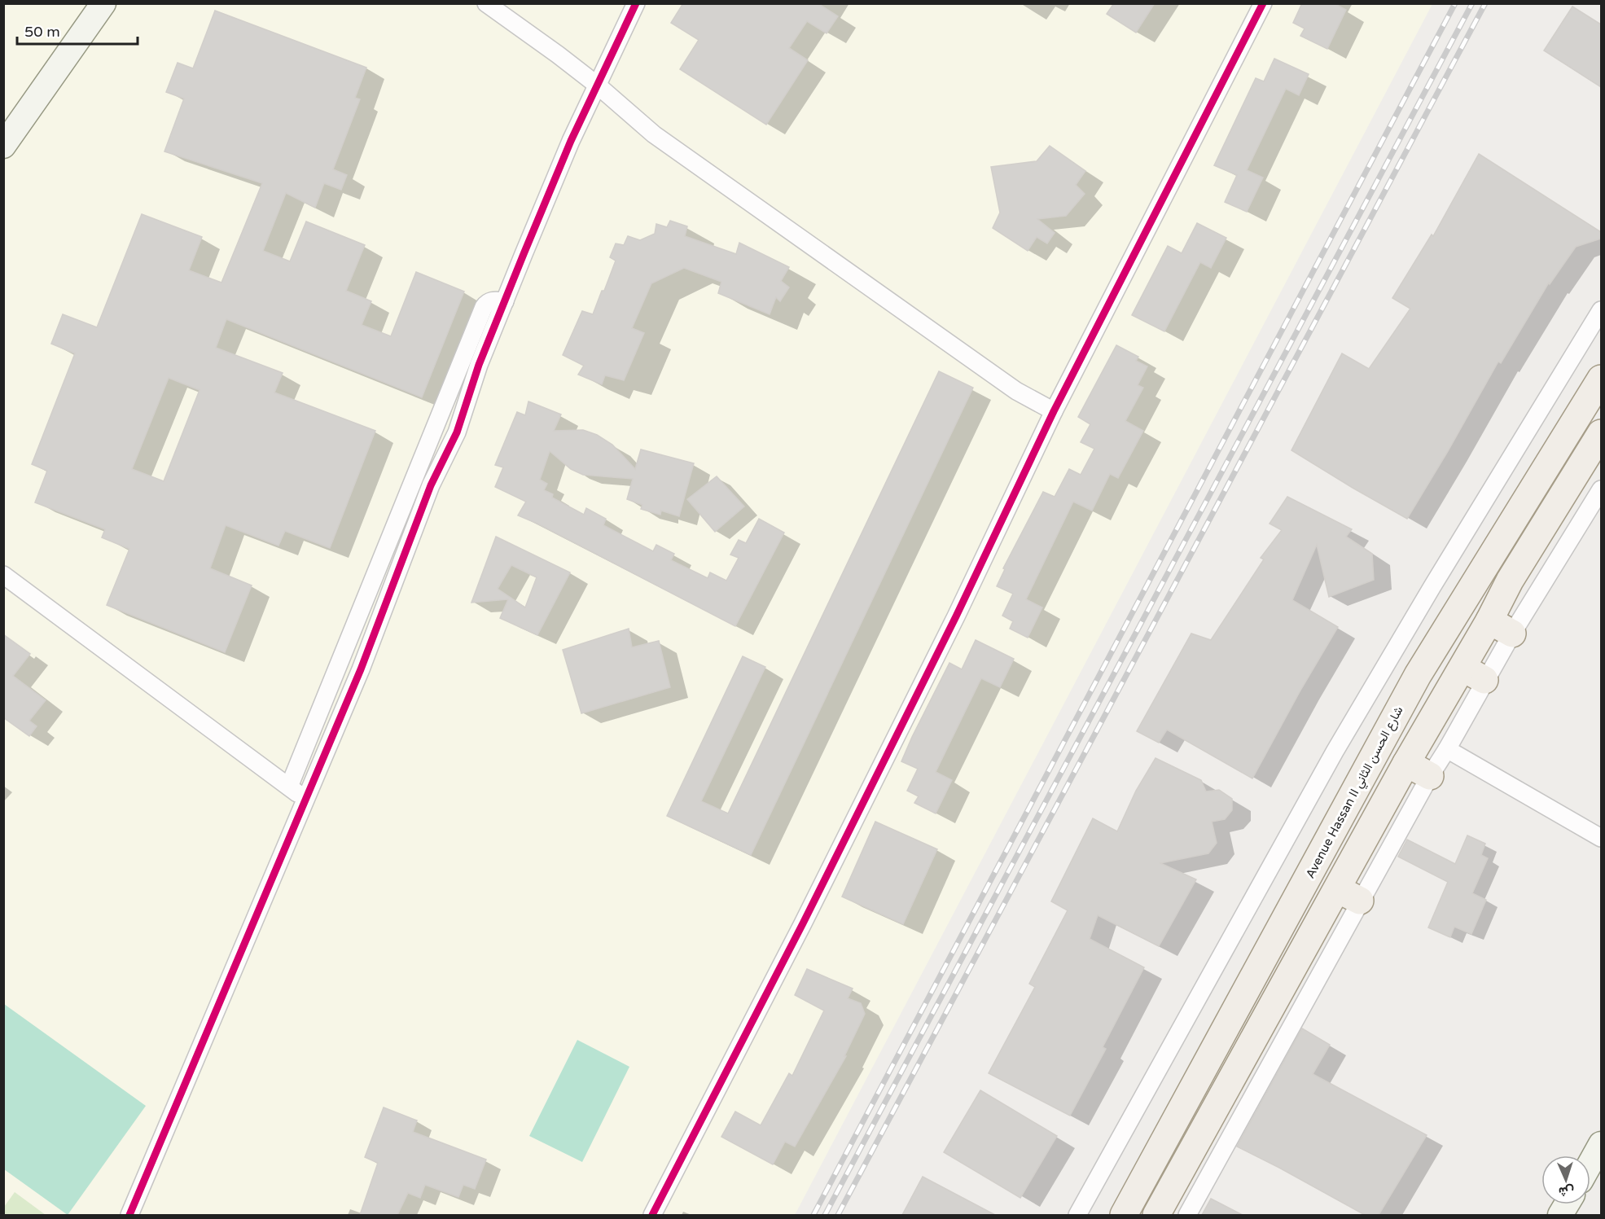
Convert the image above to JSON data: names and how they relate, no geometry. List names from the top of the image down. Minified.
{"streets":{"main road":["Avenue Hassan II شارع الحسن الثاني"]},"scale_bar":"50 m","north":"bottom"}
